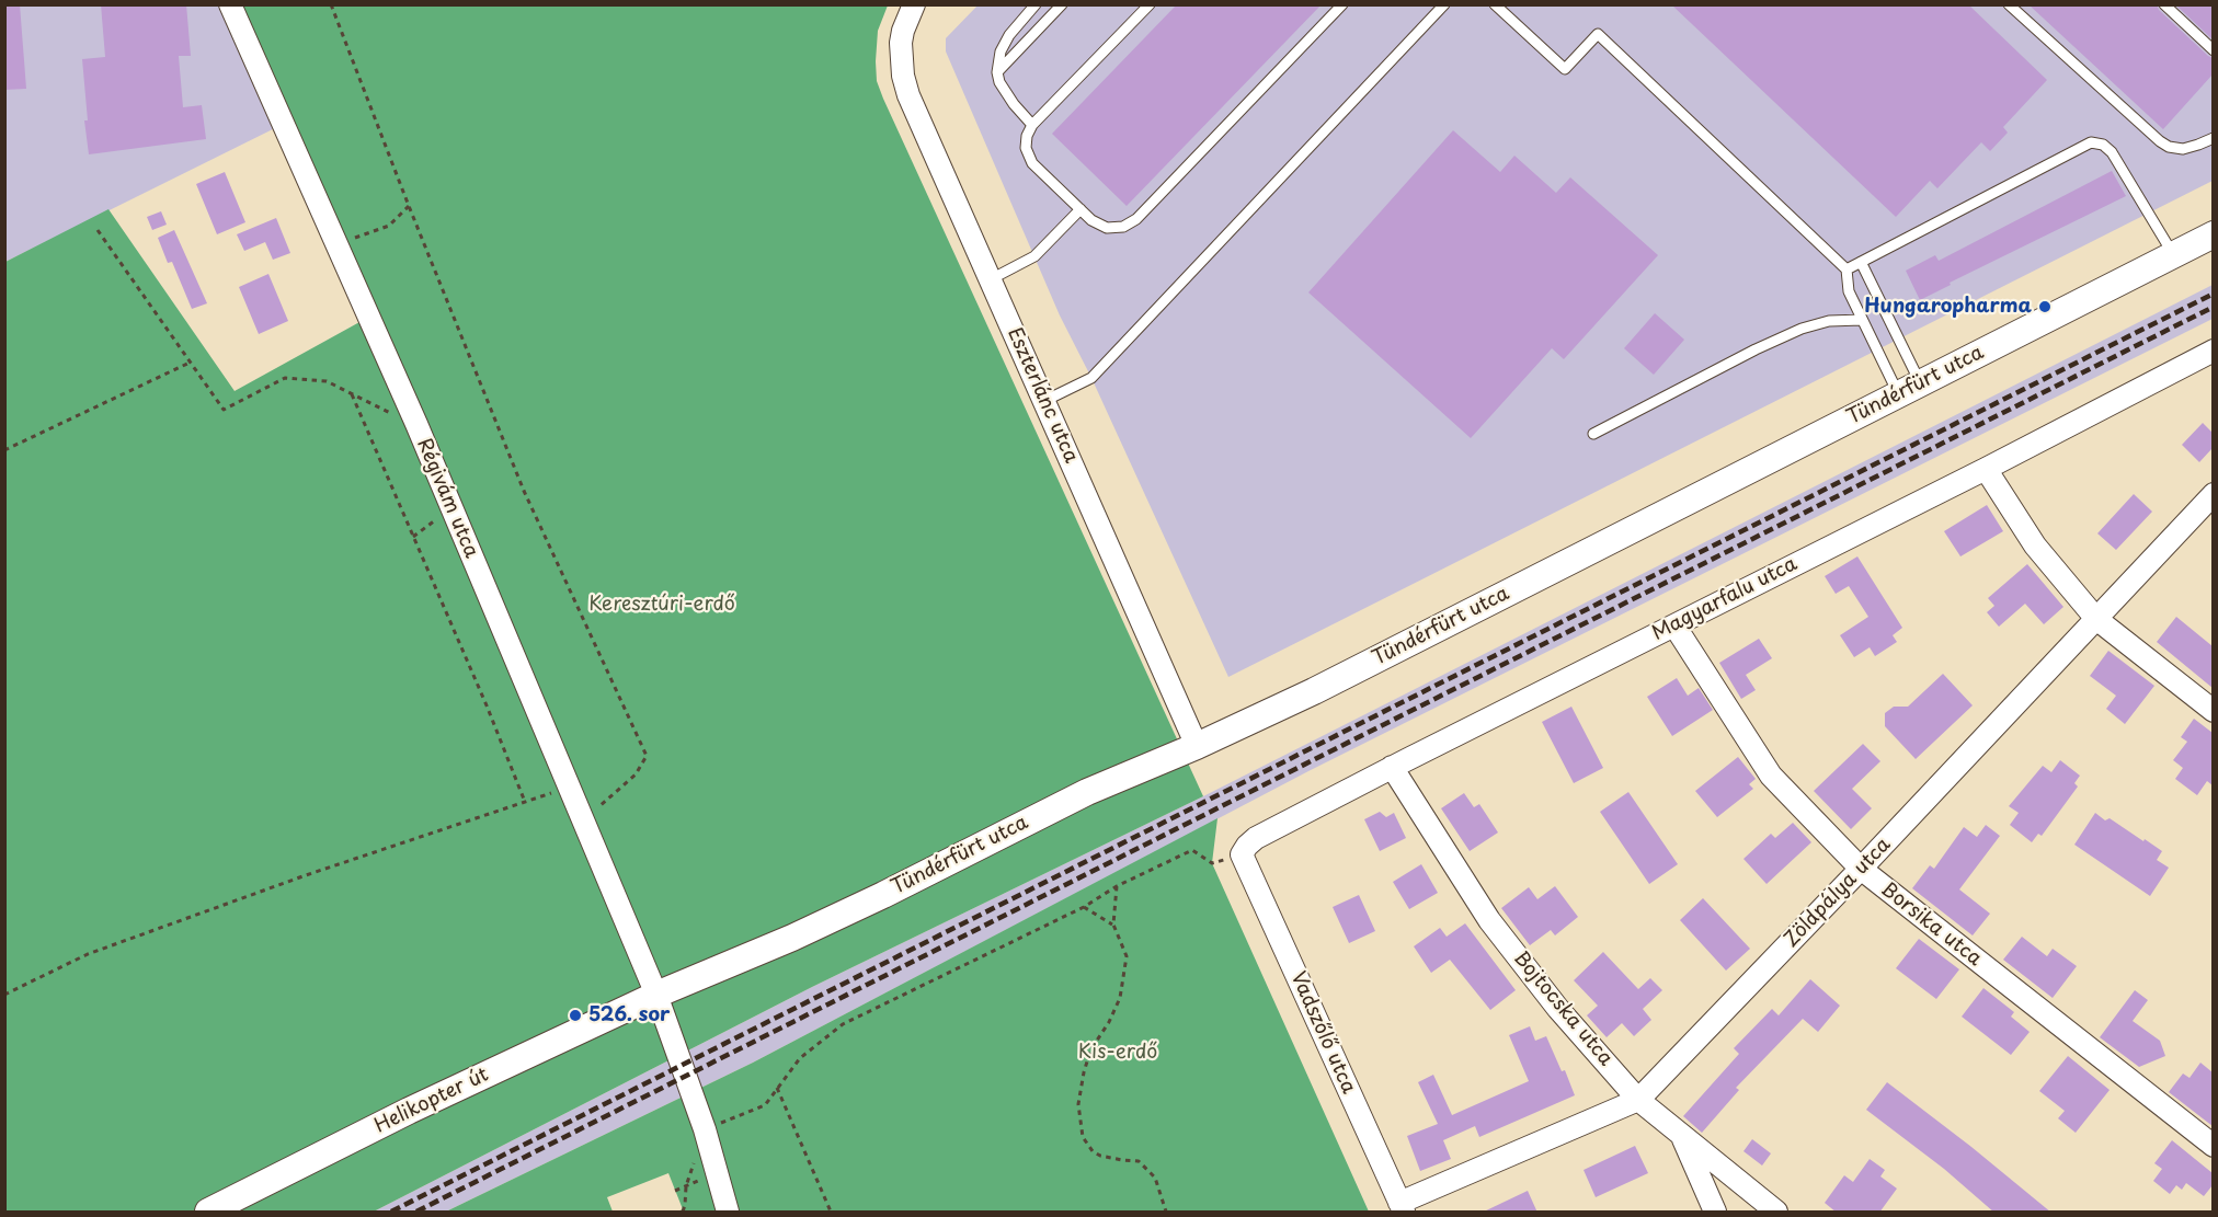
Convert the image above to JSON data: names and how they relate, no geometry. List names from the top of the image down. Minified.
{"streets":{"street":["Tündérfürt utca","Eszterlánc utca","Régivám utca","Magyarfalu utca","Zöldpálya utca","Borsika utca","Bojtocska utca","Vadszőlő utca","Helikopter út"]},"crossings":[["Tündérfürt utca","Eszterlánc utca"],["Tündérfürt utca","Régivám utca"],["Tündérfürt utca","Helikopter út"],["Régivám utca","Helikopter út"],["Magyarfalu utca","Borsika utca"],["Magyarfalu utca","Bojtocska utca"],["Magyarfalu utca","Vadszőlő utca"],["Zöldpálya utca","Borsika utca"],["Zöldpálya utca","Bojtocska utca"],["Zöldpálya utca","Vadszőlő utca"]],"parks":["Keresztúri-erdő","Kis-erdő"],"places":["Hungaropharma","526. sor"]}
